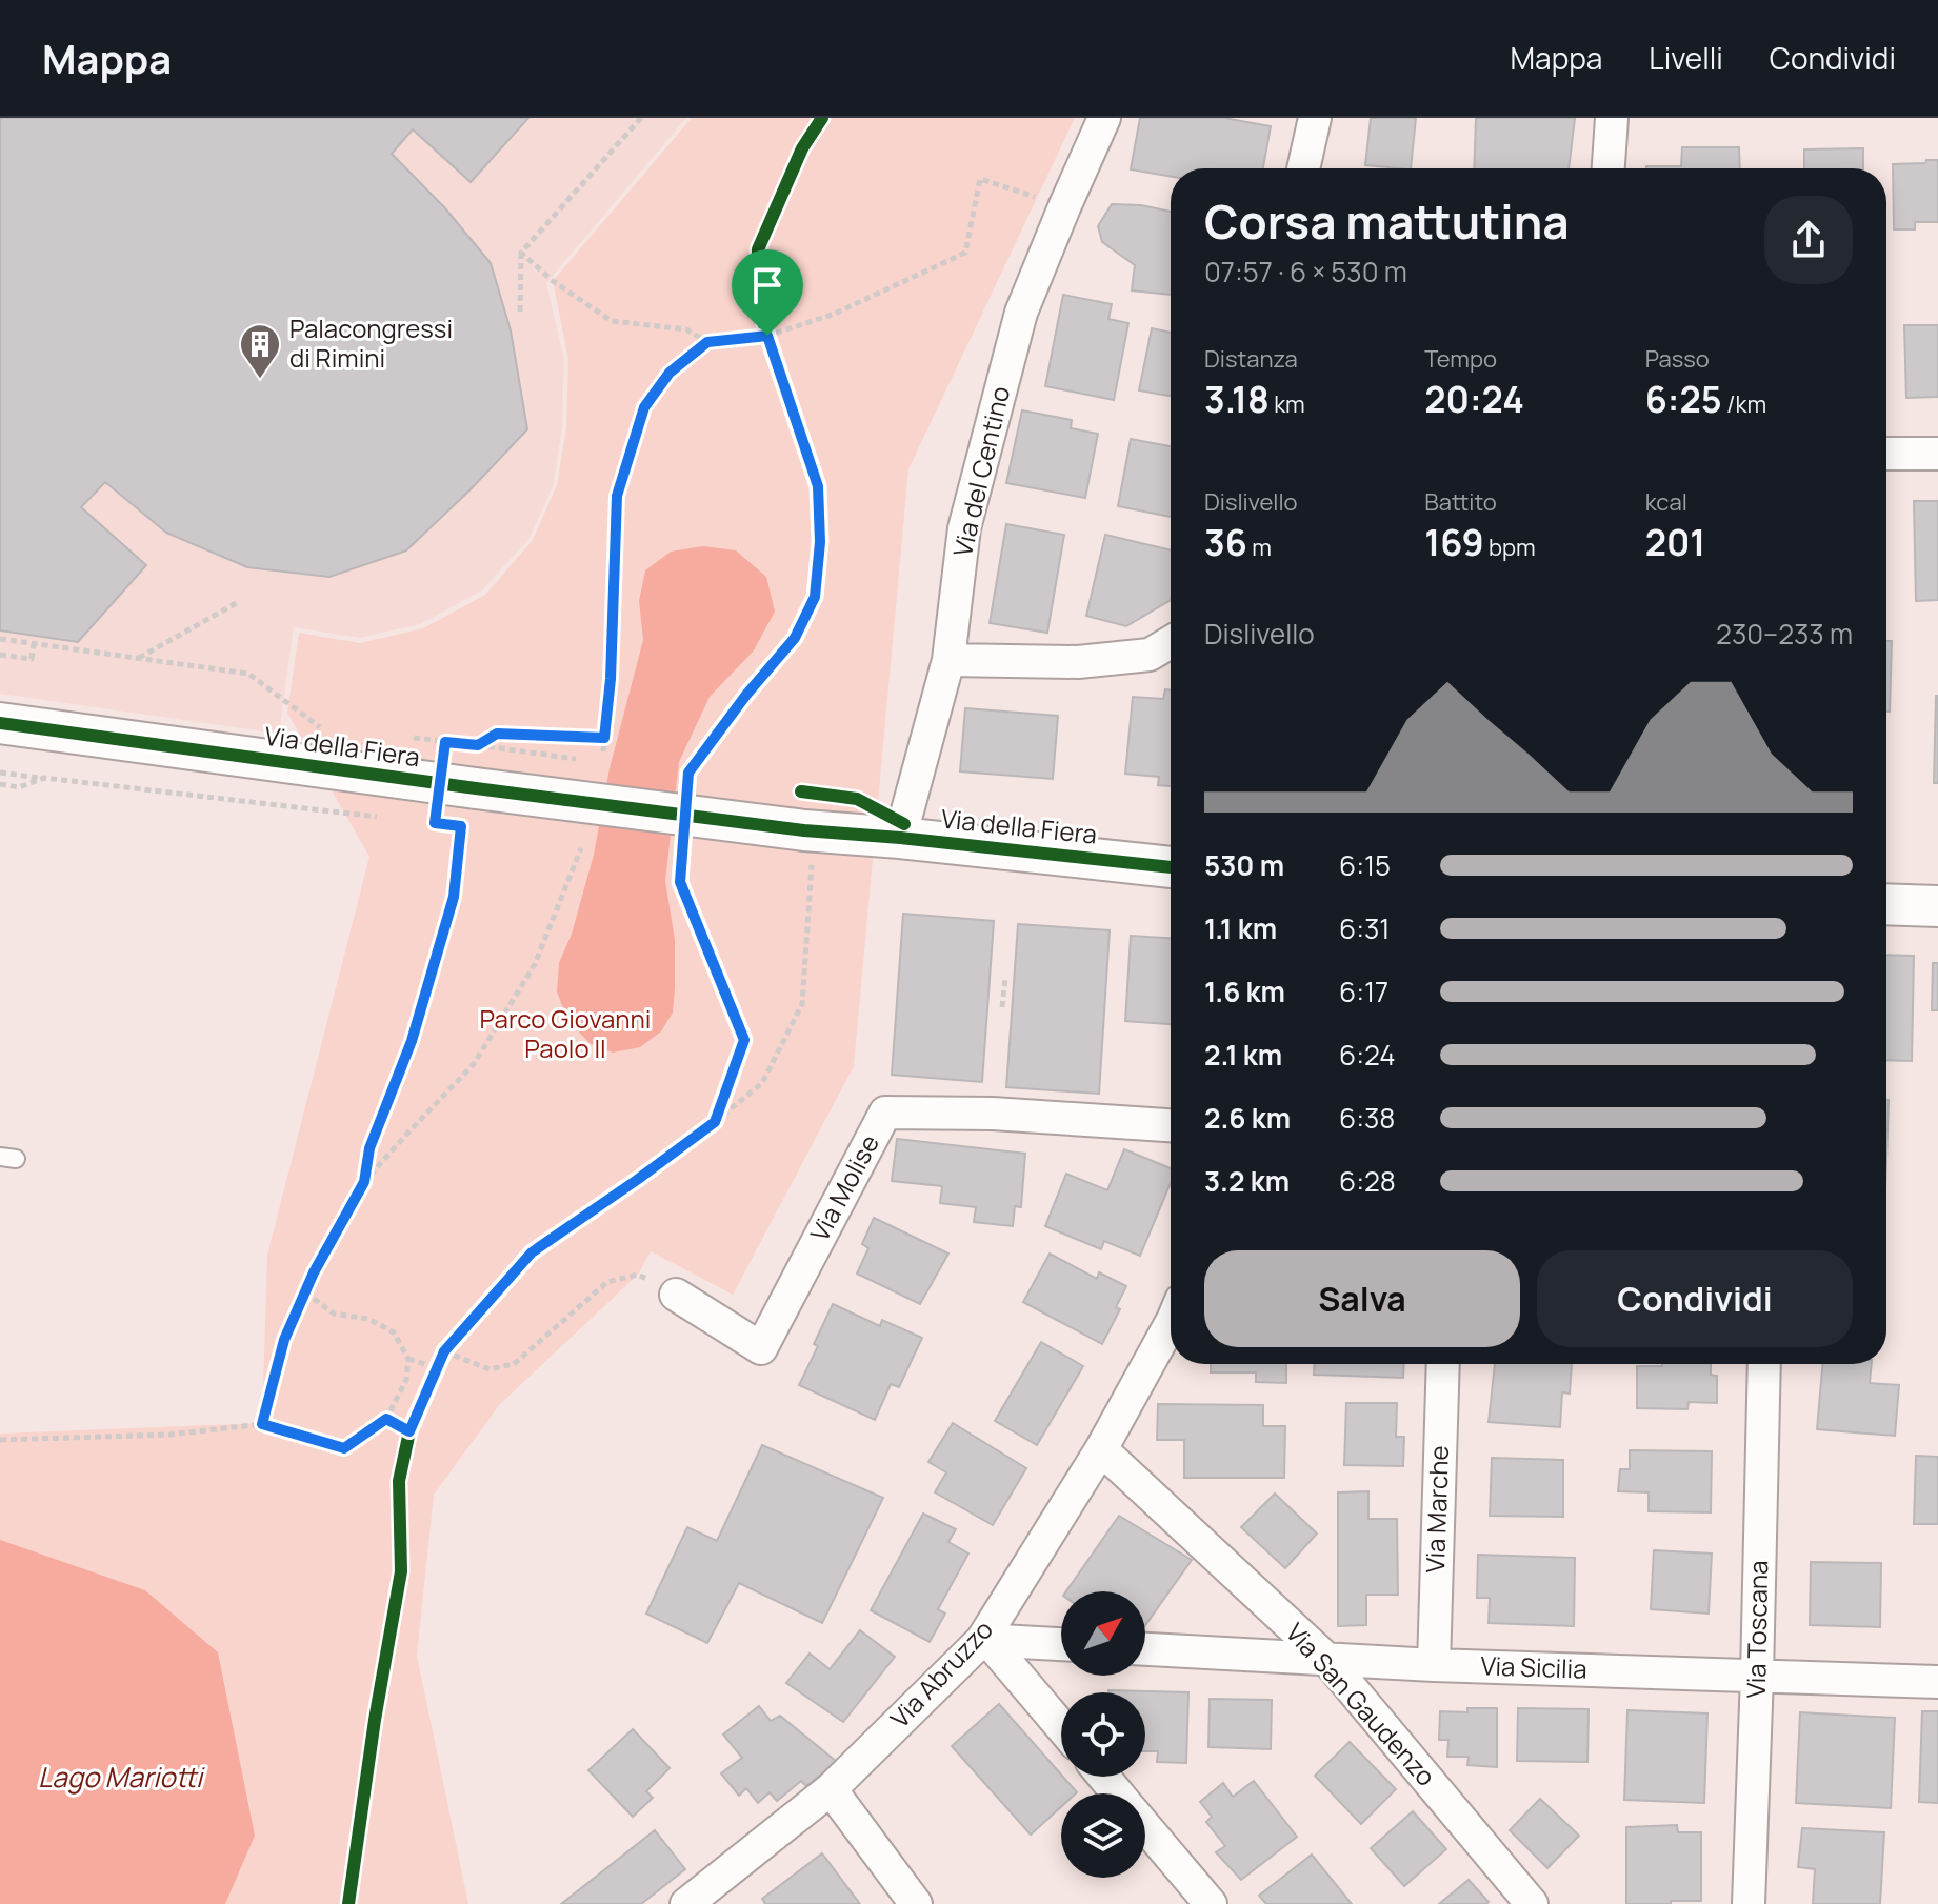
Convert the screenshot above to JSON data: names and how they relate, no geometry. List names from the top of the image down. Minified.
{"streets":{"street":["Via del Centino","Via della Fiera","Via Molise","Via Marche","Via Toscana","Via Sicilia","Via Abruzzo","Via San Gaudenzo"]},"crossings":[["Via del Centino","Via della Fiera"],["Via Marche","Via Sicilia"],["Via Toscana","Via Sicilia"],["Via Sicilia","Via San Gaudenzo"],["Via Abruzzo","Via San Gaudenzo"]],"water":["Lago Mariotti"],"parks":["Parco Giovanni Paolo II"],"places":{"building":["Palacongressi di Rimini"]},"north":"top right","page":{"header":"Mappa","nav":["Mappa","Livelli","Condividi"],"heading":["Corsa mattutina","07:57 · 6 × 530 m"],"stats":[["Distanza","3.18 km"],["Tempo","20:24"],["Passo","6:25 /km"],["Dislivello","36 m"],["Battito","169 bpm"],["kcal","201"]],"chart":["Dislivello","230–233 m"],"list":[{"name":"530 m","note":"6:15"},{"name":"1.1 km","note":"6:31"},{"name":"1.6 km","note":"6:17"},{"name":"2.1 km","note":"6:24"},{"name":"2.6 km","note":"6:38"},{"name":"3.2 km","note":"6:28"}],"buttons":["Salva","Condividi"]}}
